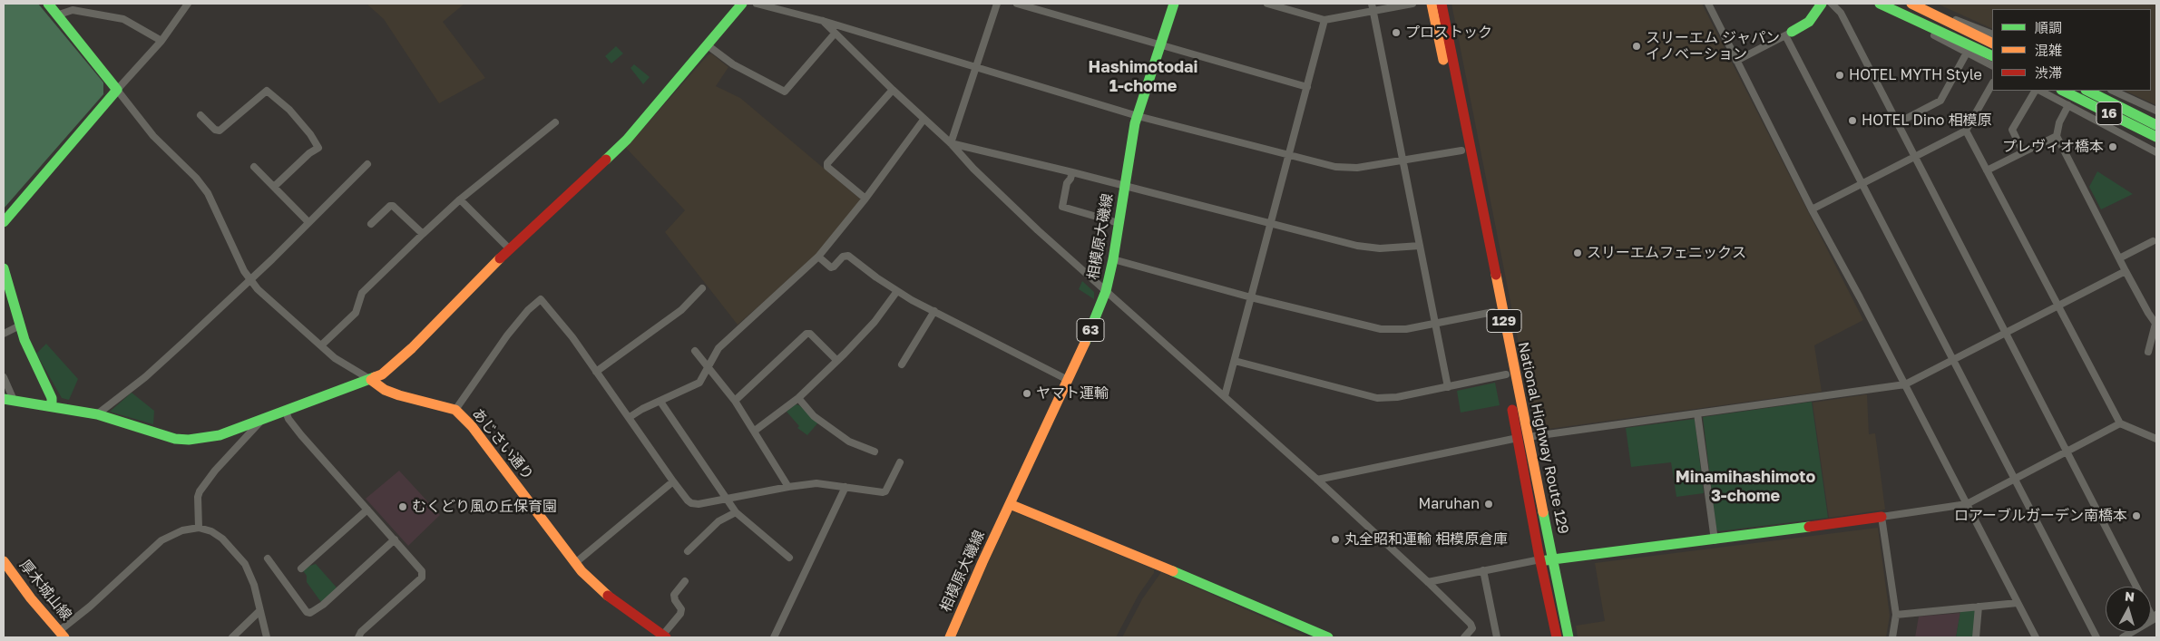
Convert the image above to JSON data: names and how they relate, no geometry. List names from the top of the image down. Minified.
{"streets":{"main road":["16","相模原大磯線","129","63","National Highway Route 129","あじさい通り","厚木城山線"]},"districts":["Hashimotodai 1-chome","Minamihashimoto 3-chome"],"places":["プロストック","スリーエム ジャパン イノベーション","HOTEL MYTH Style","HOTEL Dino 相模原","プレヴィオ橋本","スリーエムフェニックス","ヤマト運輸","Maruhan","むくどり風の丘保育園","ロアーブルガーデン南橋本","丸全昭和運輸 相模原倉庫"],"legend":["順調","混雑","渋滞"],"north":"top"}
